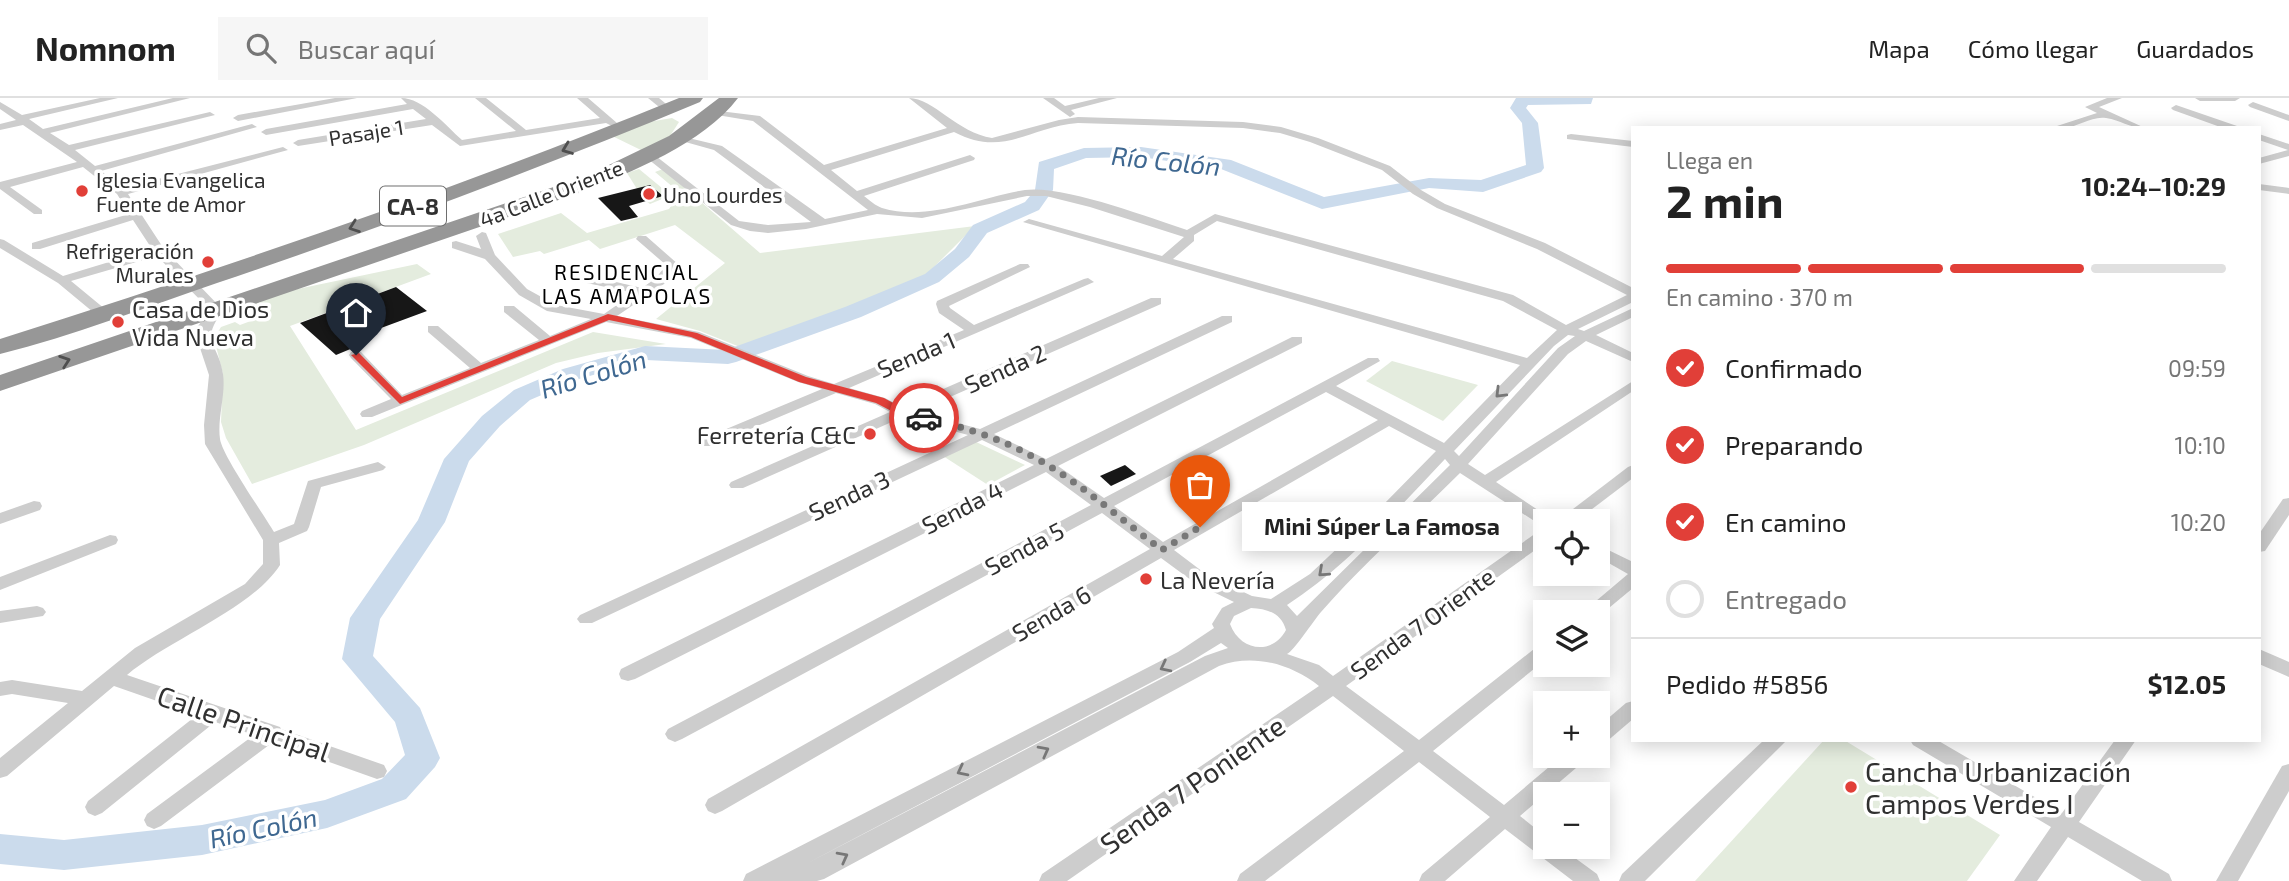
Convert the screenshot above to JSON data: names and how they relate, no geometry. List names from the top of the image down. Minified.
{"streets":{"highway":["4a Calle Oriente","CA-8"],"street":["Pasaje 1","Senda 1","Senda 2","Senda 3","Senda 4","Senda 5","Senda 6","Senda 7 Oriente","Calle Principal","Senda 7 Poniente"]},"crossings":[["Senda 7 Oriente","Senda 7 Poniente"]],"districts":["RESIDENCIAL LAS AMAPOLAS"],"water":["Río Colón"],"places":["Iglesia Evangelica Fuente de Amor","Uno Lourdes","Refrigeración Murales","Casa de Dios Vida Nueva","Ferretería C&C","Mini Súper La Famosa","La Nevería","Cancha Urbanización Campos Verdes I"],"page":{"header":"Nomnom","search":"Buscar aquí","nav":["Mapa","Cómo llegar","Guardados"],"heading":["2 min","Llega en","10:24–10:29"],"panel":["Pedido #5856","$12.05"],"bar":"En camino · 370 m","list":[["Confirmado","09:59"],["Preparando","10:10"],["En camino","10:20"],"Entregado"],"bubble":"Mini Súper La Famosa","map_buttons":["+","−"]}}
